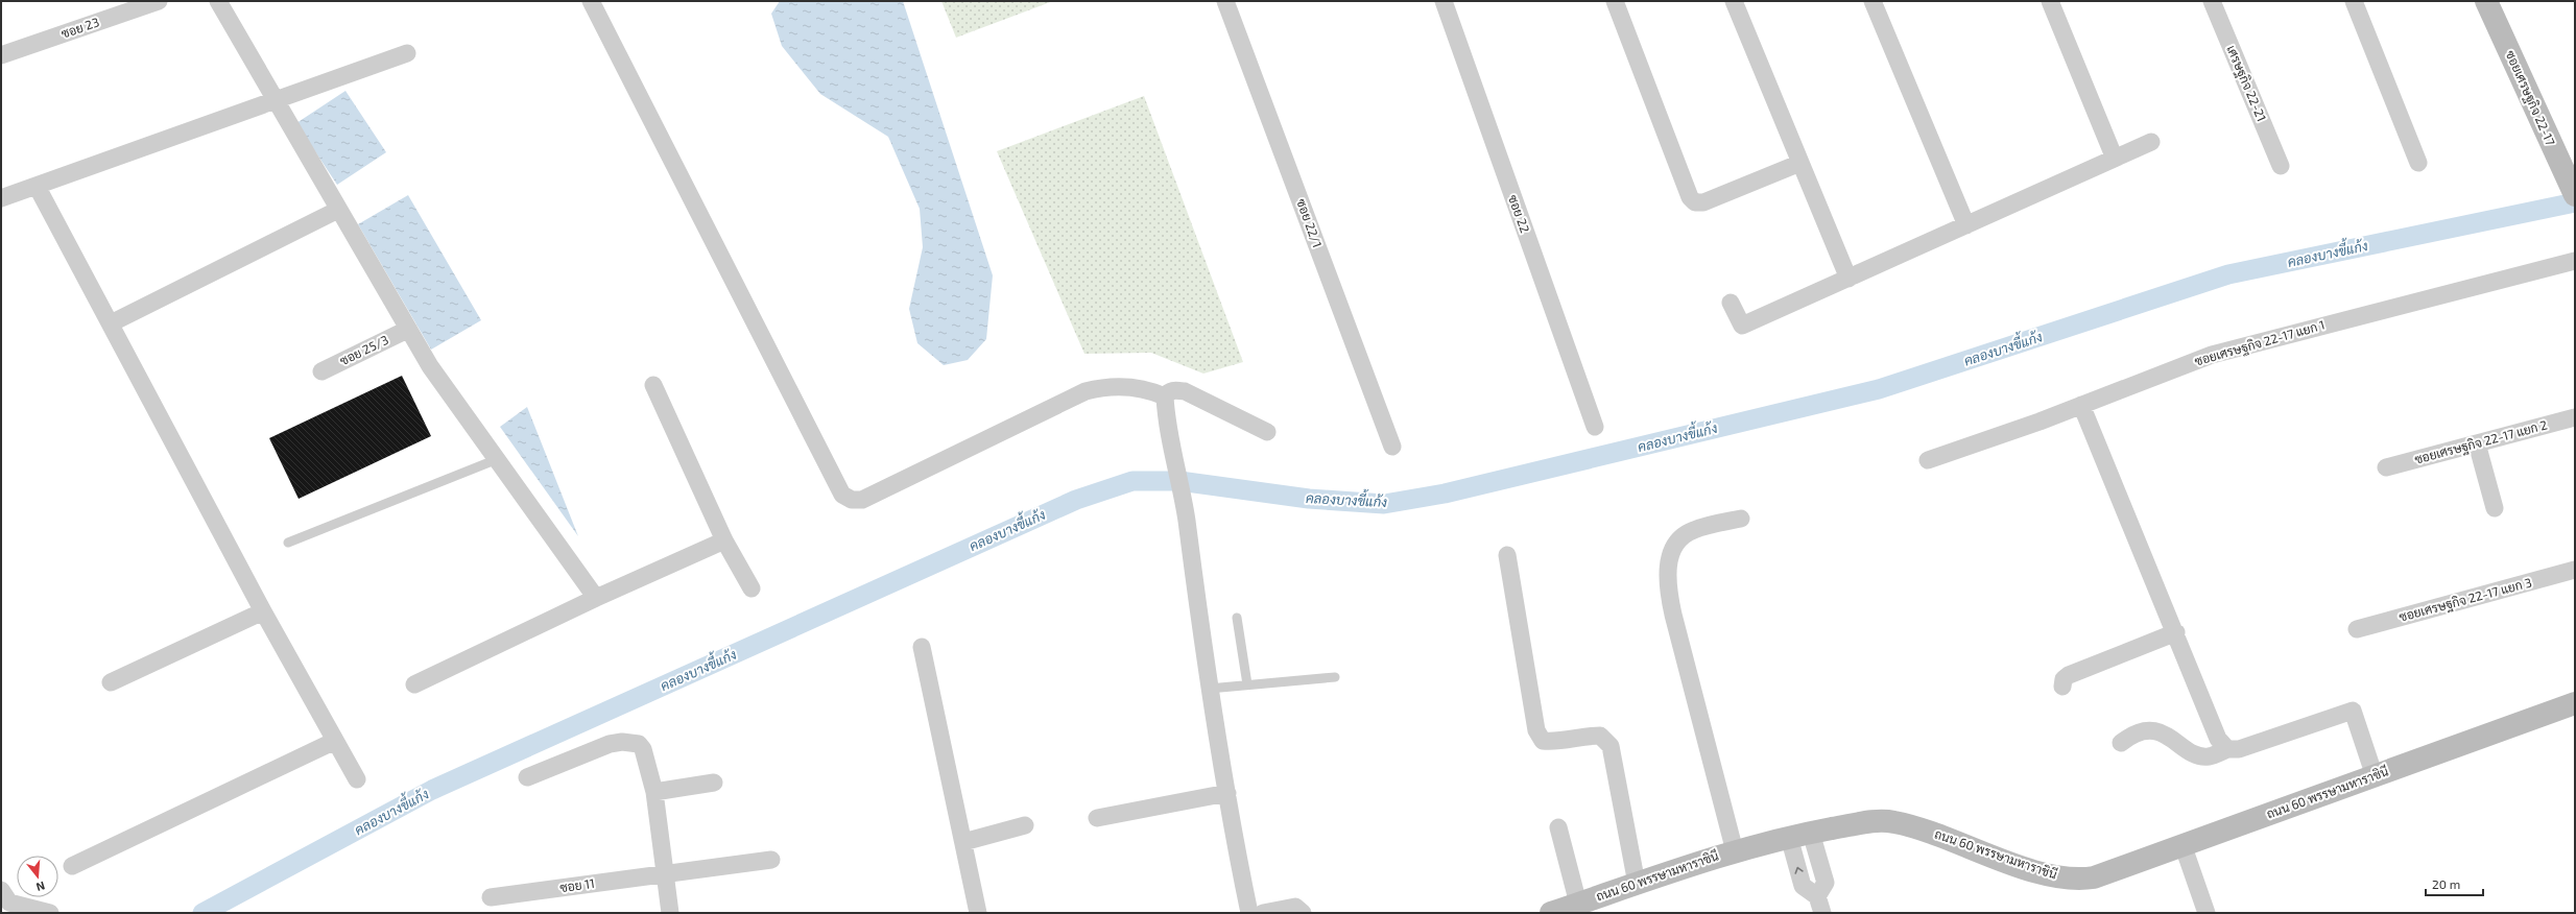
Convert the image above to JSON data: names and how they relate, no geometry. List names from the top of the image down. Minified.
{"streets":{"street":["ซอย 23","เศรษฐกิจ 22-21","ซอยเศรษฐกิจ 22-17","ซอย 22","ซอย 22/1","ซอยเศรษฐกิจ 22-17 แยก 1","ซอย 25/3","ซอยเศรษฐกิจ 22-17 แยก 2","ซอยเศรษฐกิจ 22-17 แยก 3","ถนน 60 พรรษามหาราชินี","ซอย 11"]},"water":["คลองบางขี้แก้ง"],"scale_bar":"20 m","north":"bottom"}
